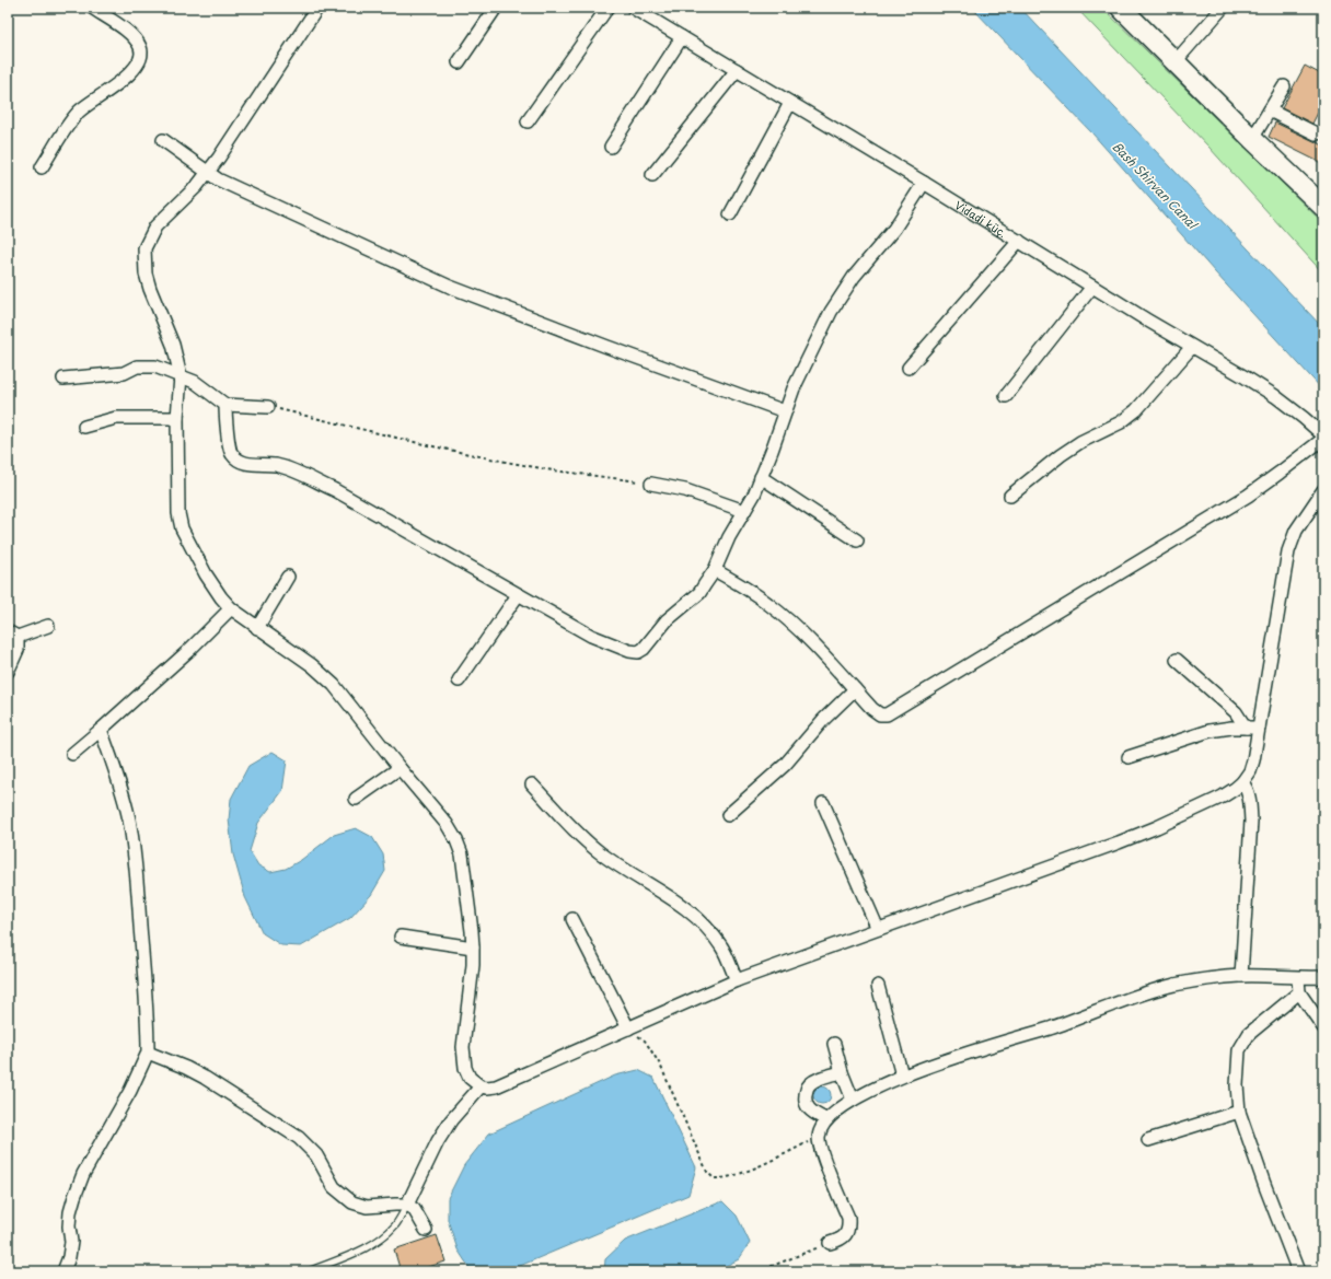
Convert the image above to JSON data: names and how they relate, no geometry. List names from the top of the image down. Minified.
{"streets":{"street":["Vidadi küç."]},"water":["Bash Shirvan Canal"]}
